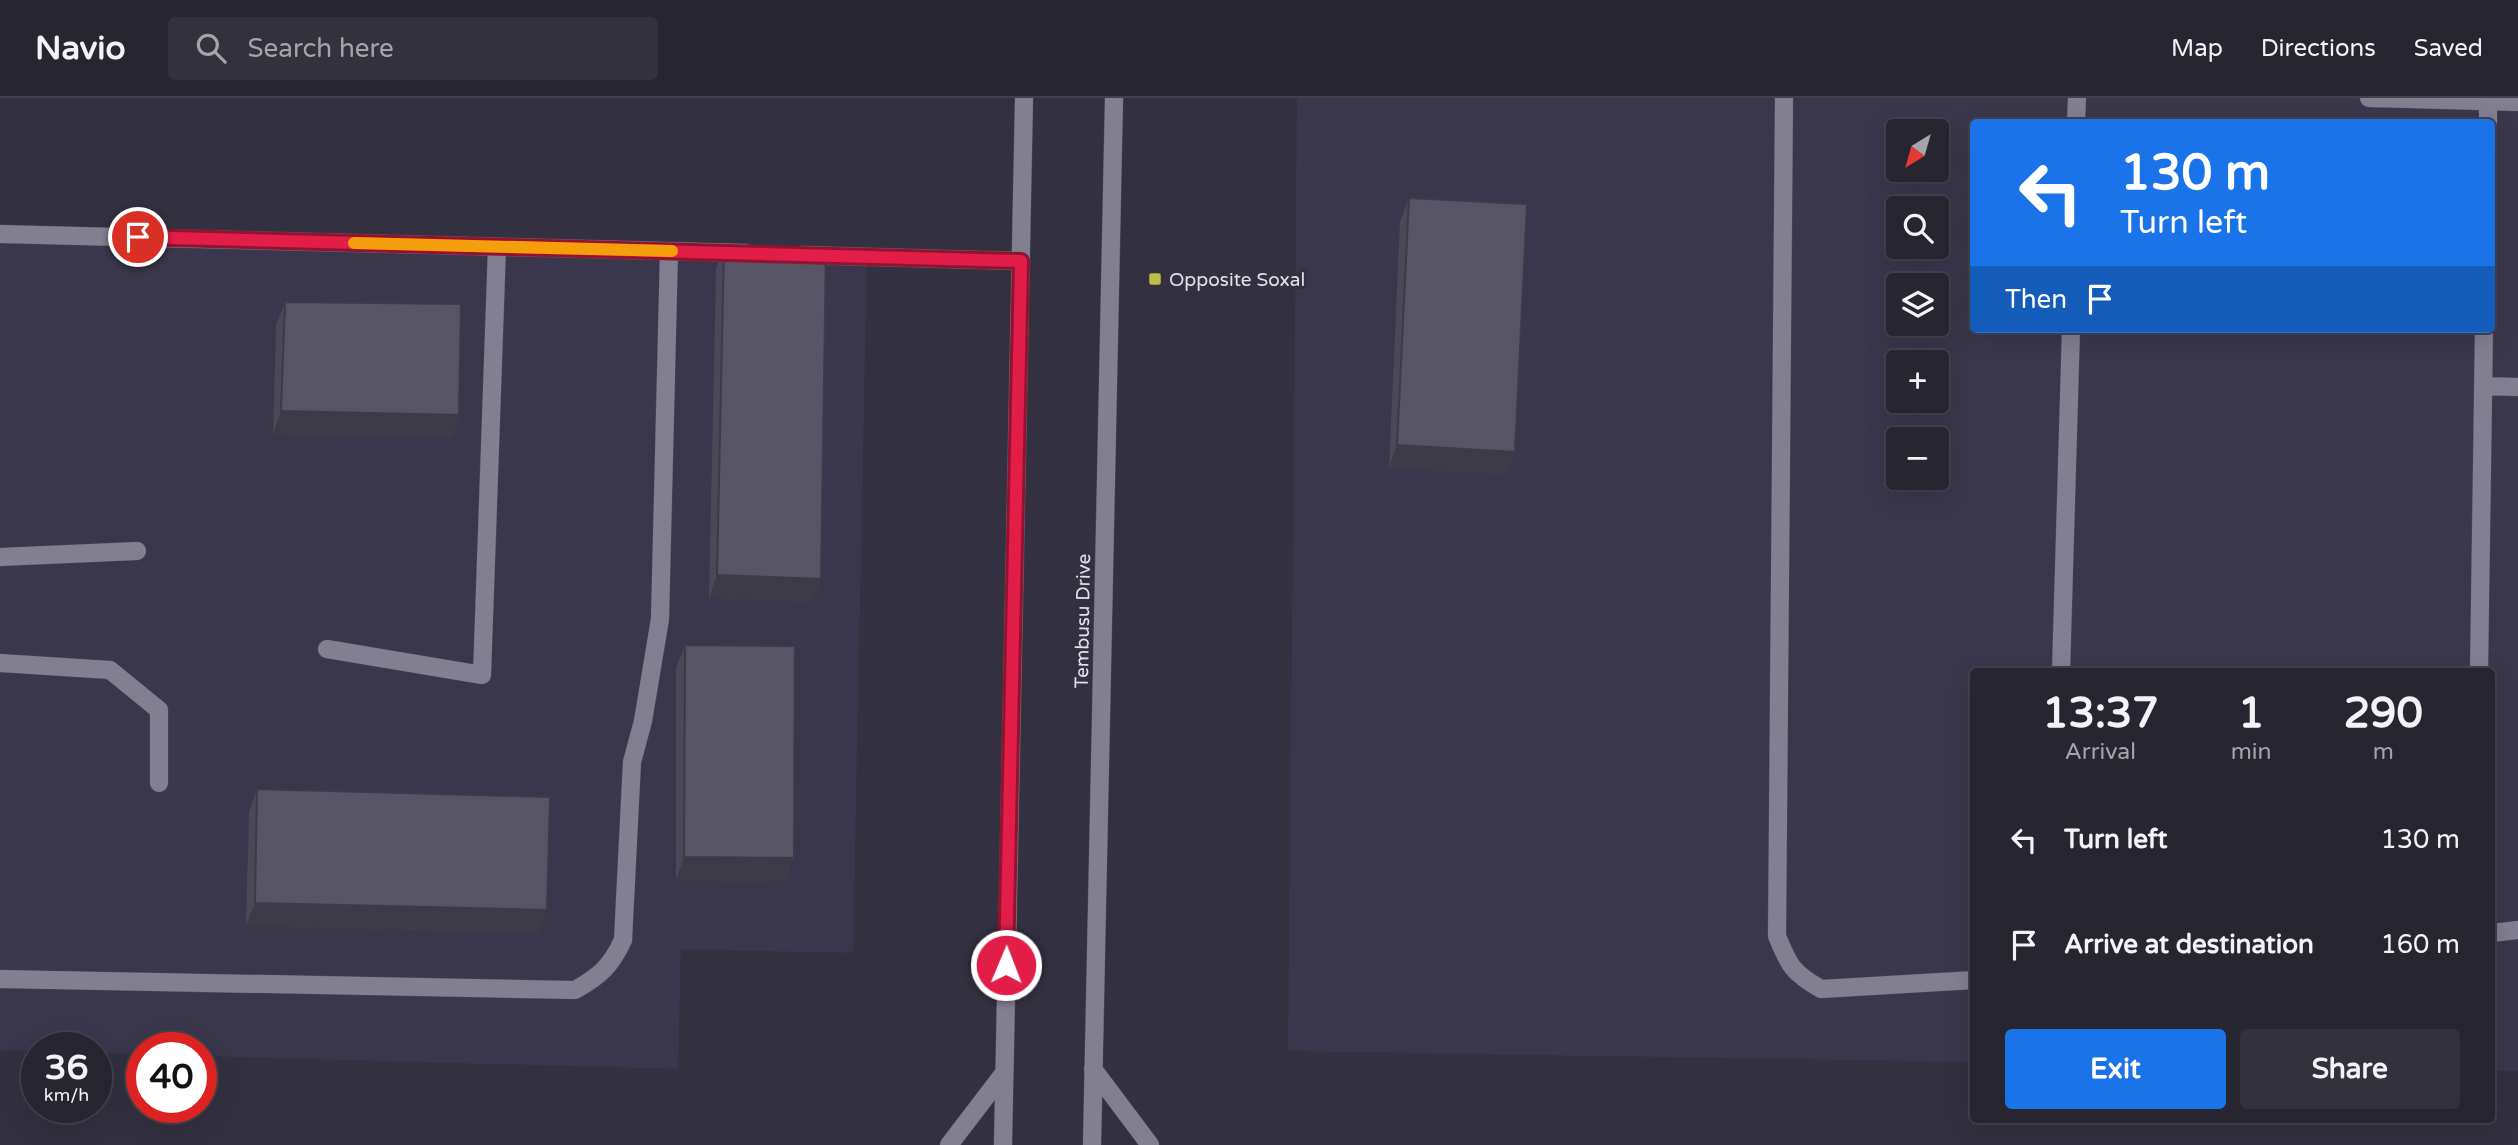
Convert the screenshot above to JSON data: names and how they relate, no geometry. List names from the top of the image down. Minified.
{"streets":{"street":["Tembusu Drive"]},"places":{"transit":["Opposite Soxal"]},"north":"bottom left","page":{"header":"Navio","search":"Search here","nav":["Map","Directions","Saved"],"map_buttons":["+","−"],"turn":["130 m","Turn left"],"then":"Then","eta":["13:37","Arrival","1","min","290","m"],"list":[{"name":"Turn left","value":"130 m"},{"name":"Arrive at destination","value":"160 m"}],"buttons":["Exit","Share"],"speed":"36 km/h","limit":"40"}}
